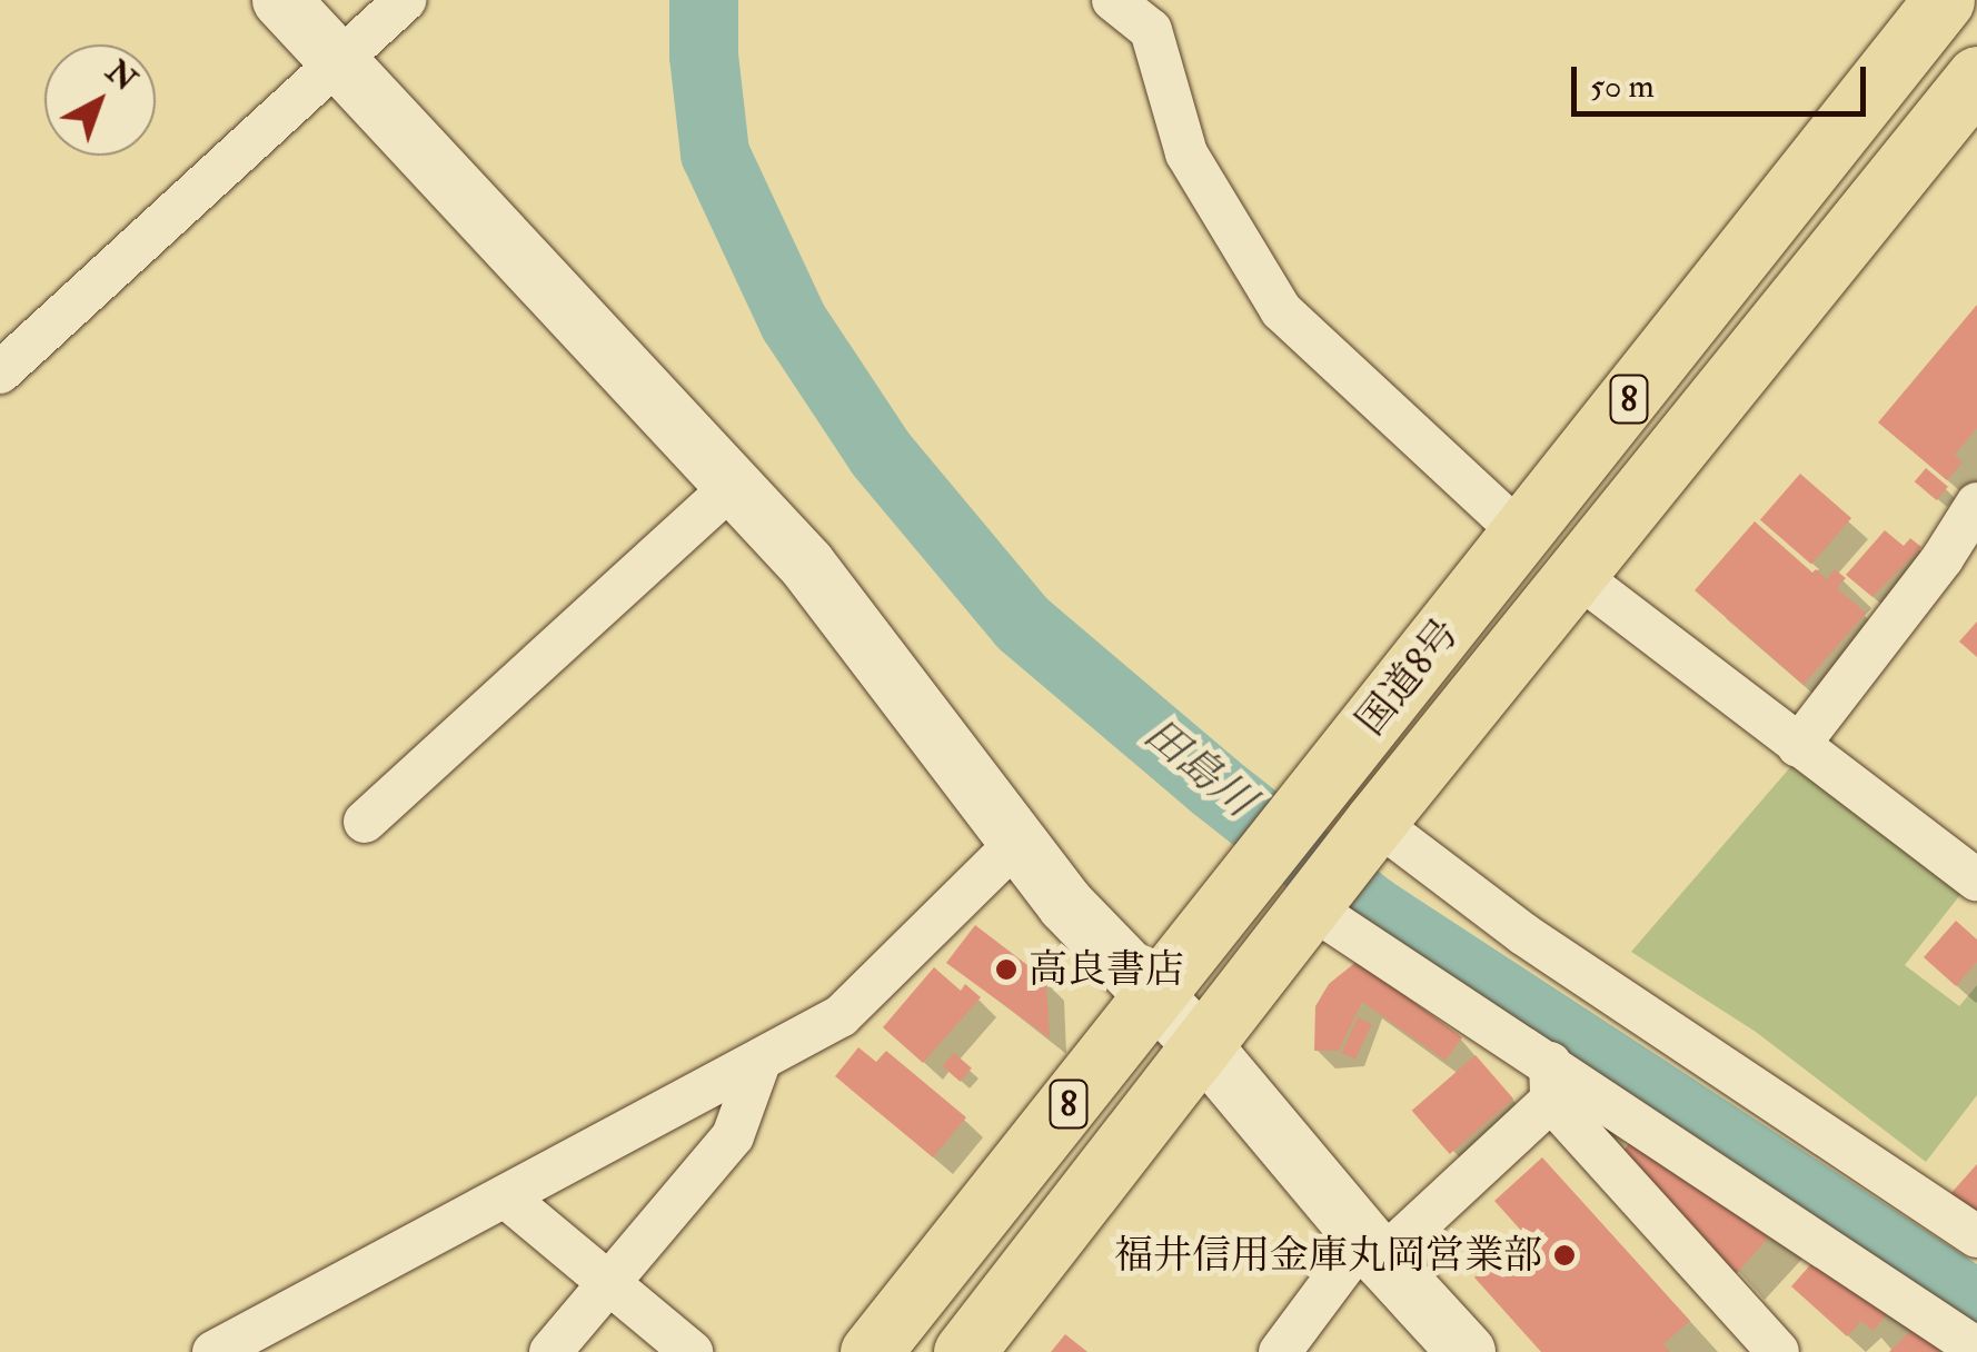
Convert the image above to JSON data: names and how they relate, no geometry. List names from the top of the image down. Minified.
{"streets":{"highway":["8","国道8号"]},"water":["田島川"],"places":["高良書店","福井信用金庫丸岡営業部"],"scale_bar":"50 m","north":"top right"}
